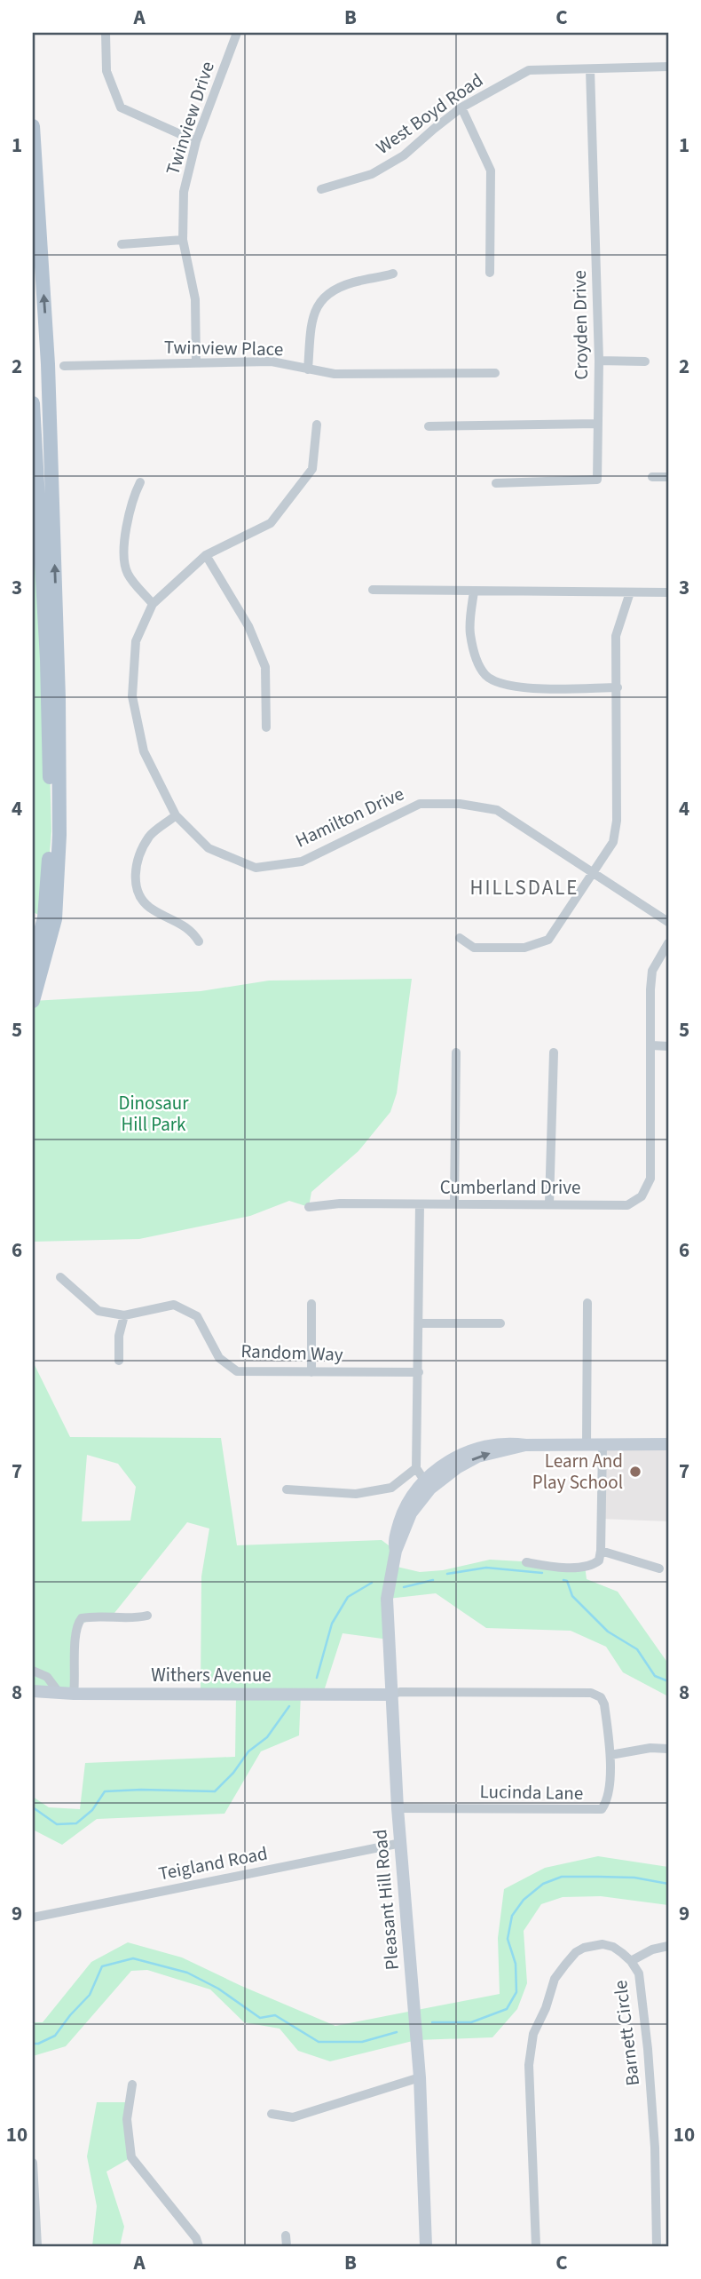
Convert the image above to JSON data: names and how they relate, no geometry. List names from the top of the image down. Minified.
{"streets":{"street":["West Boyd Road","Twinview Drive","Croyden Drive","Twinview Place","Hamilton Drive","Cumberland Drive","Random Way","Withers Avenue","Lucinda Lane","Teigland Road","Pleasant Hill Road","Barnett Circle"]},"crossings":[["West Boyd Road","Croyden Drive"],["Twinview Drive","Twinview Place"],["Cumberland Drive","Random Way"],["Withers Avenue","Lucinda Lane"],["Withers Avenue","Pleasant Hill Road"],["Lucinda Lane","Pleasant Hill Road"],["Teigland Road","Pleasant Hill Road"]],"districts":["HILLSDALE"],"parks":["Dinosaur Hill Park"],"places":["Learn And Play School"],"grid":{"columns":["A","B","C"],"rows":["1","2","3","4","5","6","7","8","9","10"]}}
